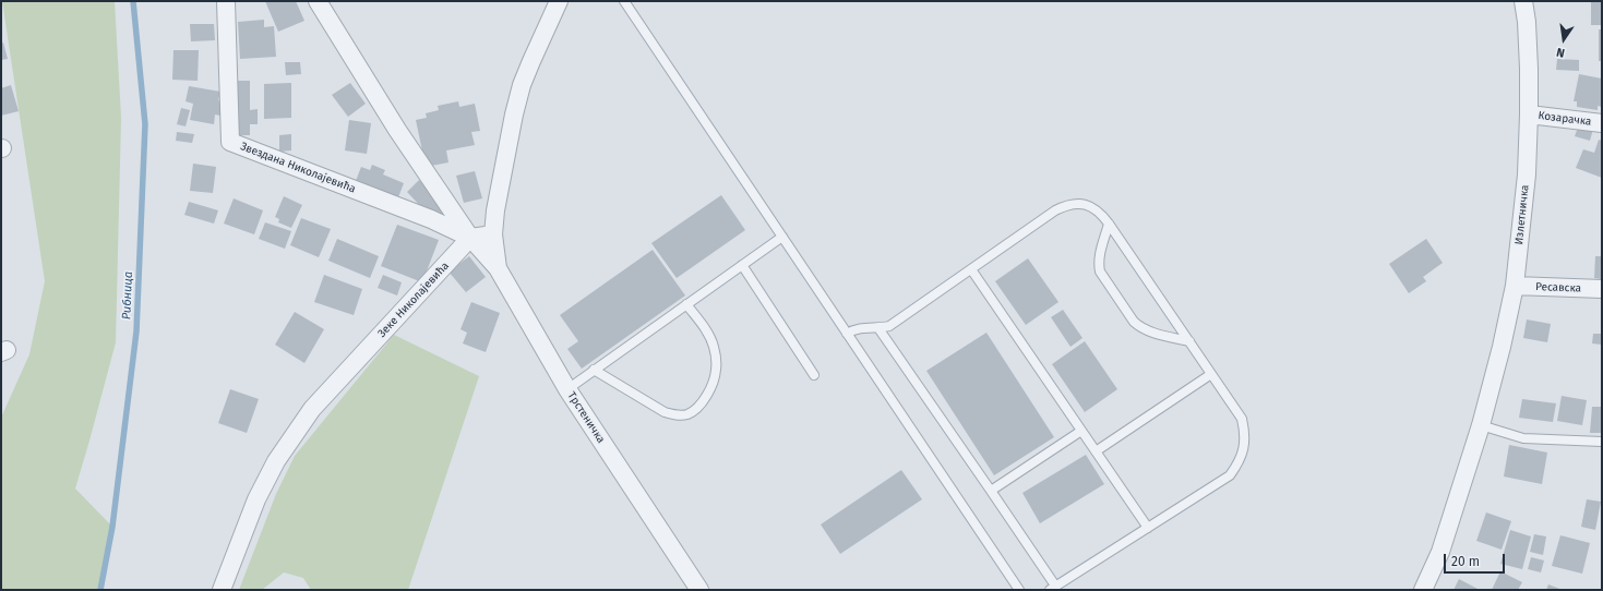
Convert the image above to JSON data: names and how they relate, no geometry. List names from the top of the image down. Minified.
{"streets":{"street":["Козарачка","Звездана Николајевића","Излетничка","Ресавска","Зеке Николајевића","Трстеничка"]},"crossings":[["Козарачка","Излетничка"],["Звездана Николајевића","Зеке Николајевића"],["Звездана Николајевића","Трстеничка"],["Излетничка","Ресавска"]],"water":["Рибница"],"scale_bar":"20 m","north":"bottom"}
